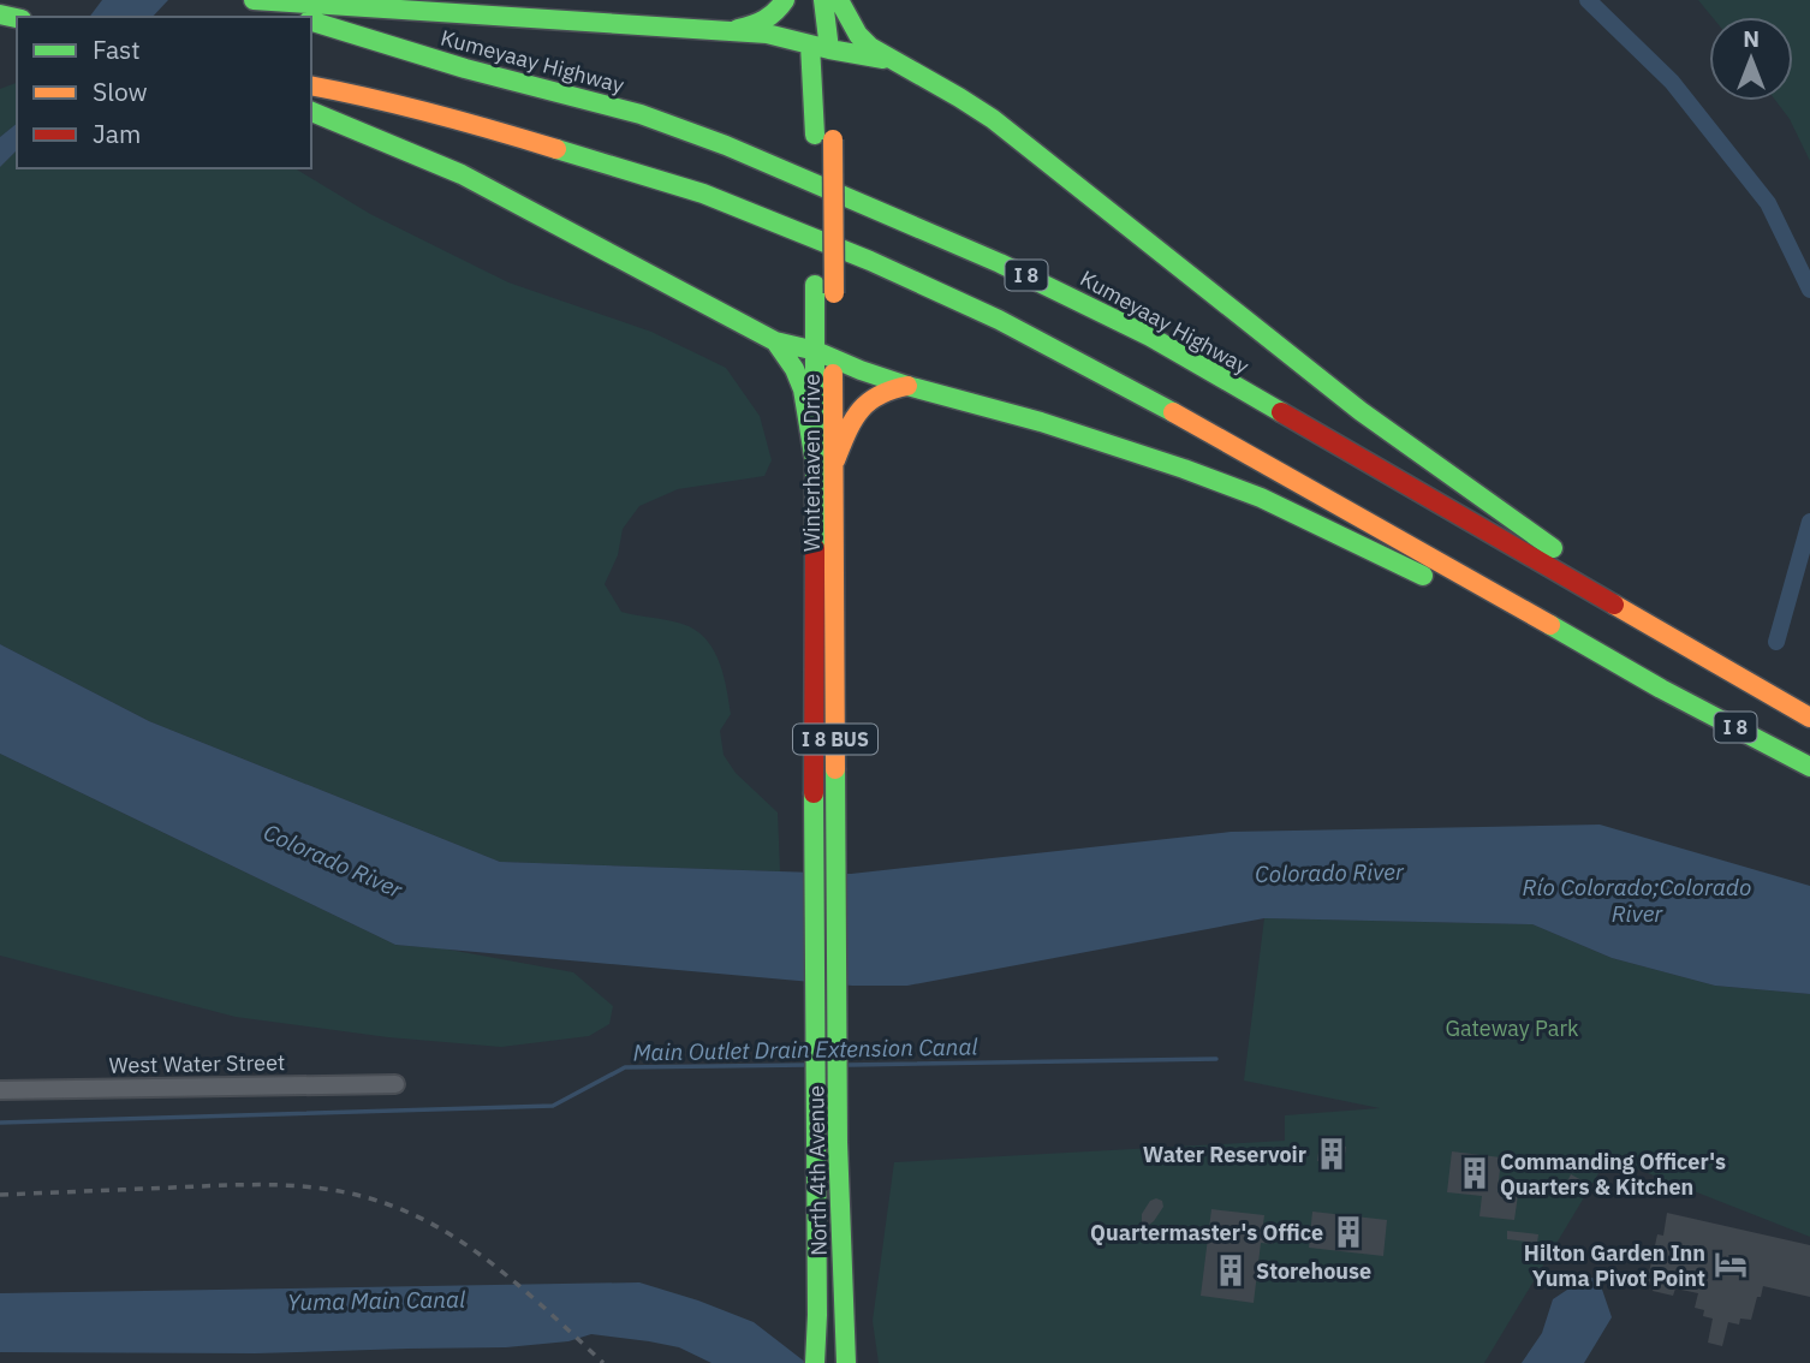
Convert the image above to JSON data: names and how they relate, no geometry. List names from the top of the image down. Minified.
{"streets":{"main road":["Kumeyaay Highway","I 8","Winterhaven Drive","I 8 BUS","North 4th Avenue"],"street":["West Water Street"]},"crossings":[["Winterhaven Drive","North 4th Avenue"]],"water":["Colorado River","Río Colorado;Colorado River","Main Outlet Drain Extension Canal","Yuma Main Canal"],"parks":["Gateway Park"],"places":{"building":["Water Reservoir","Commanding Officer's Quarters & Kitchen","Quartermaster's Office","Storehouse"],"hotel":["Hilton Garden Inn Yuma Pivot Point"]},"legend":["Fast","Slow","Jam"],"north":"top"}
